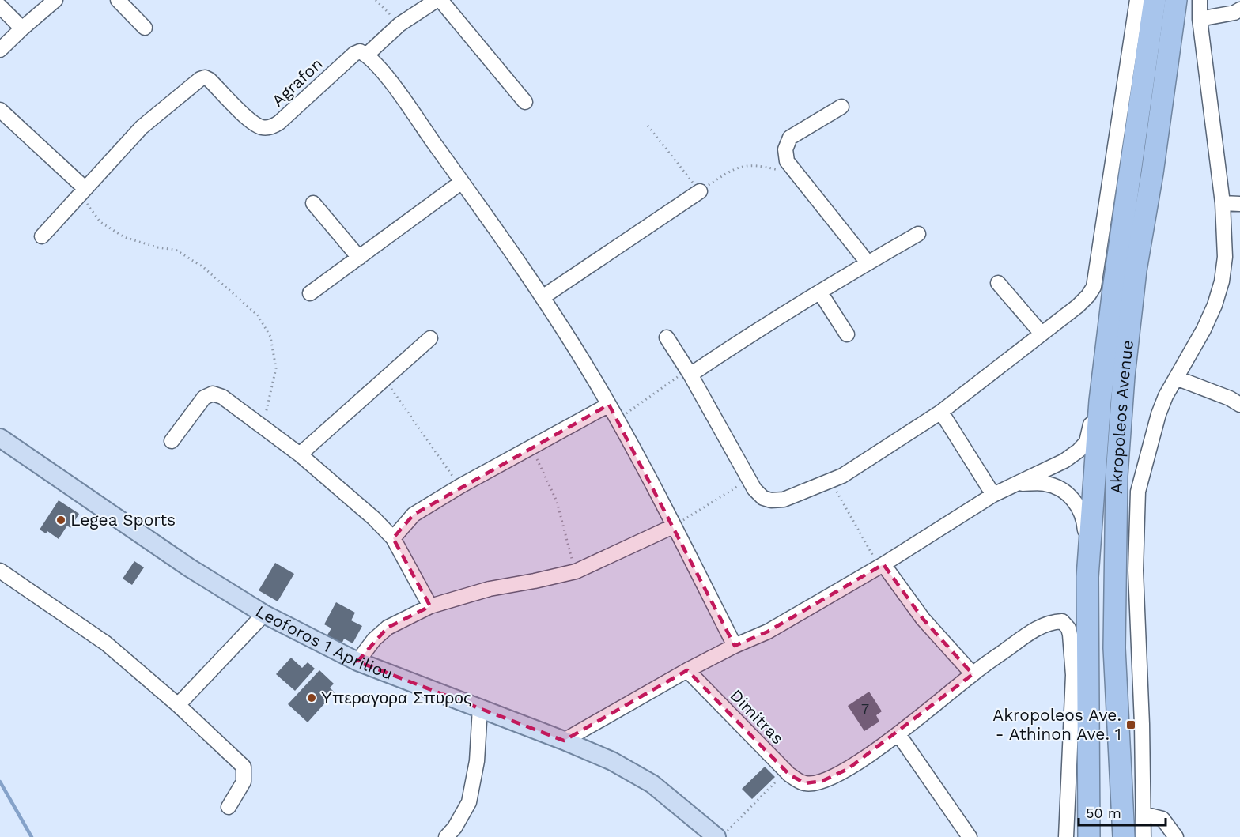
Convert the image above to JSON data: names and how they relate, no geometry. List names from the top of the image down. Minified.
{"streets":{"highway":["Akropoleos Avenue"],"main road":["Leoforos 1 Apriliou"],"street":["Agrafon","Dimitras"]},"places":{"other":["Legea Sports","Υπεραγορα Σπυρος"],"transit":["Akropoleos Ave. - Athinon Ave. 1"]},"house_numbers":["7"],"scale_bar":"50 m"}
